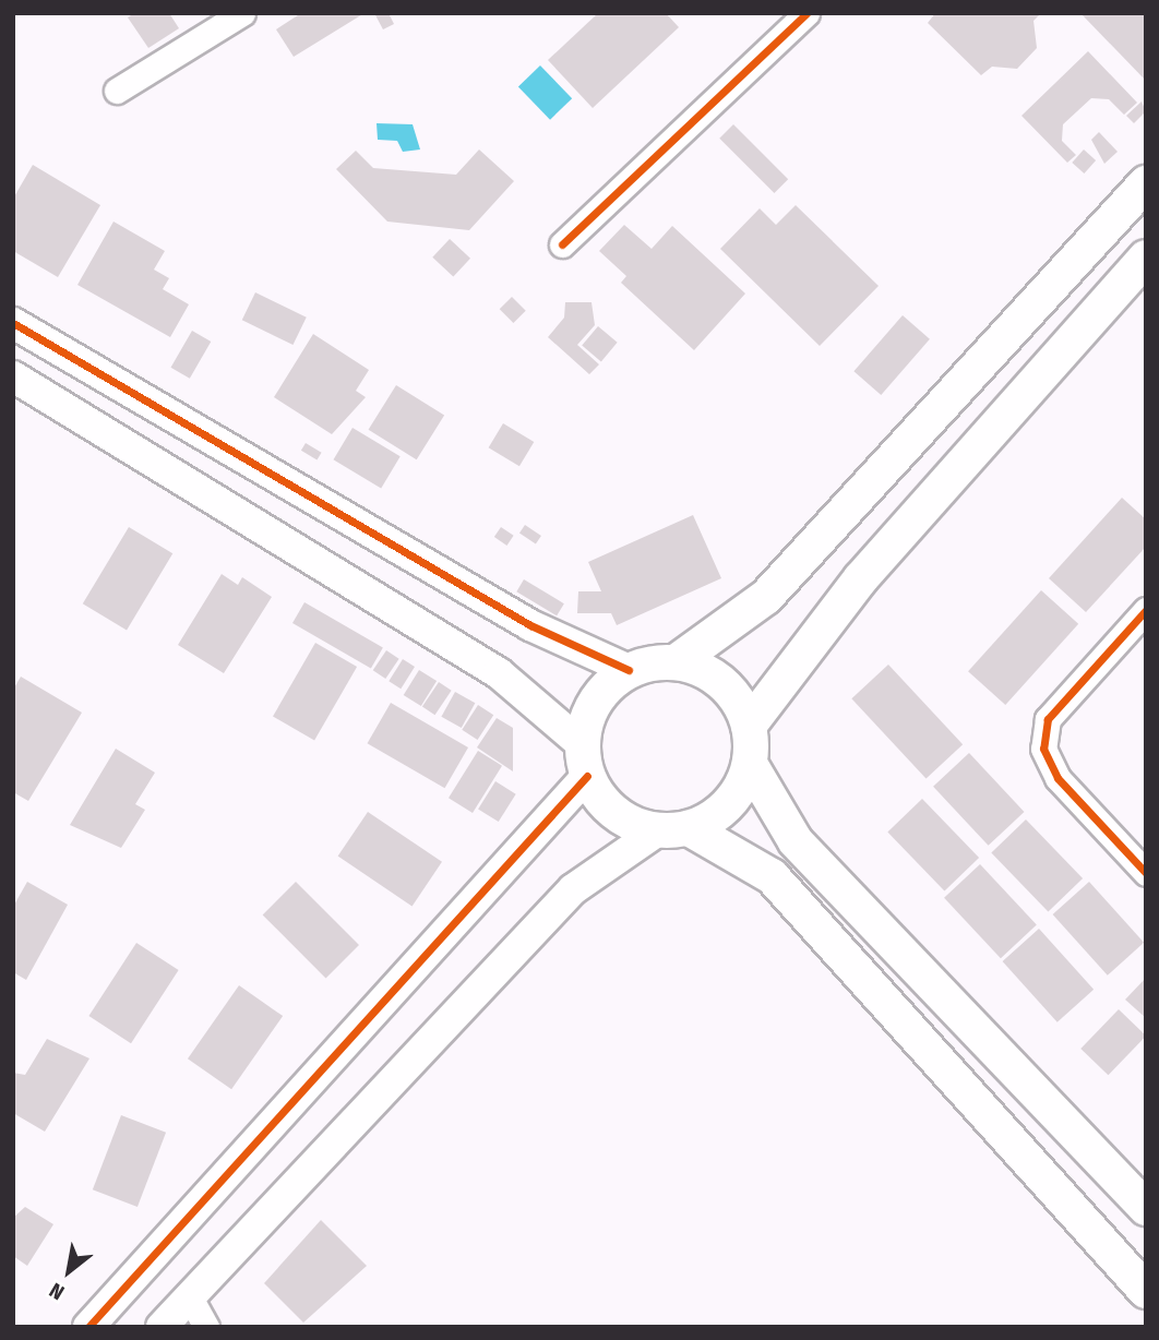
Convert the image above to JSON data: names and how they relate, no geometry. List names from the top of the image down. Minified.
{"north":"bottom left"}
